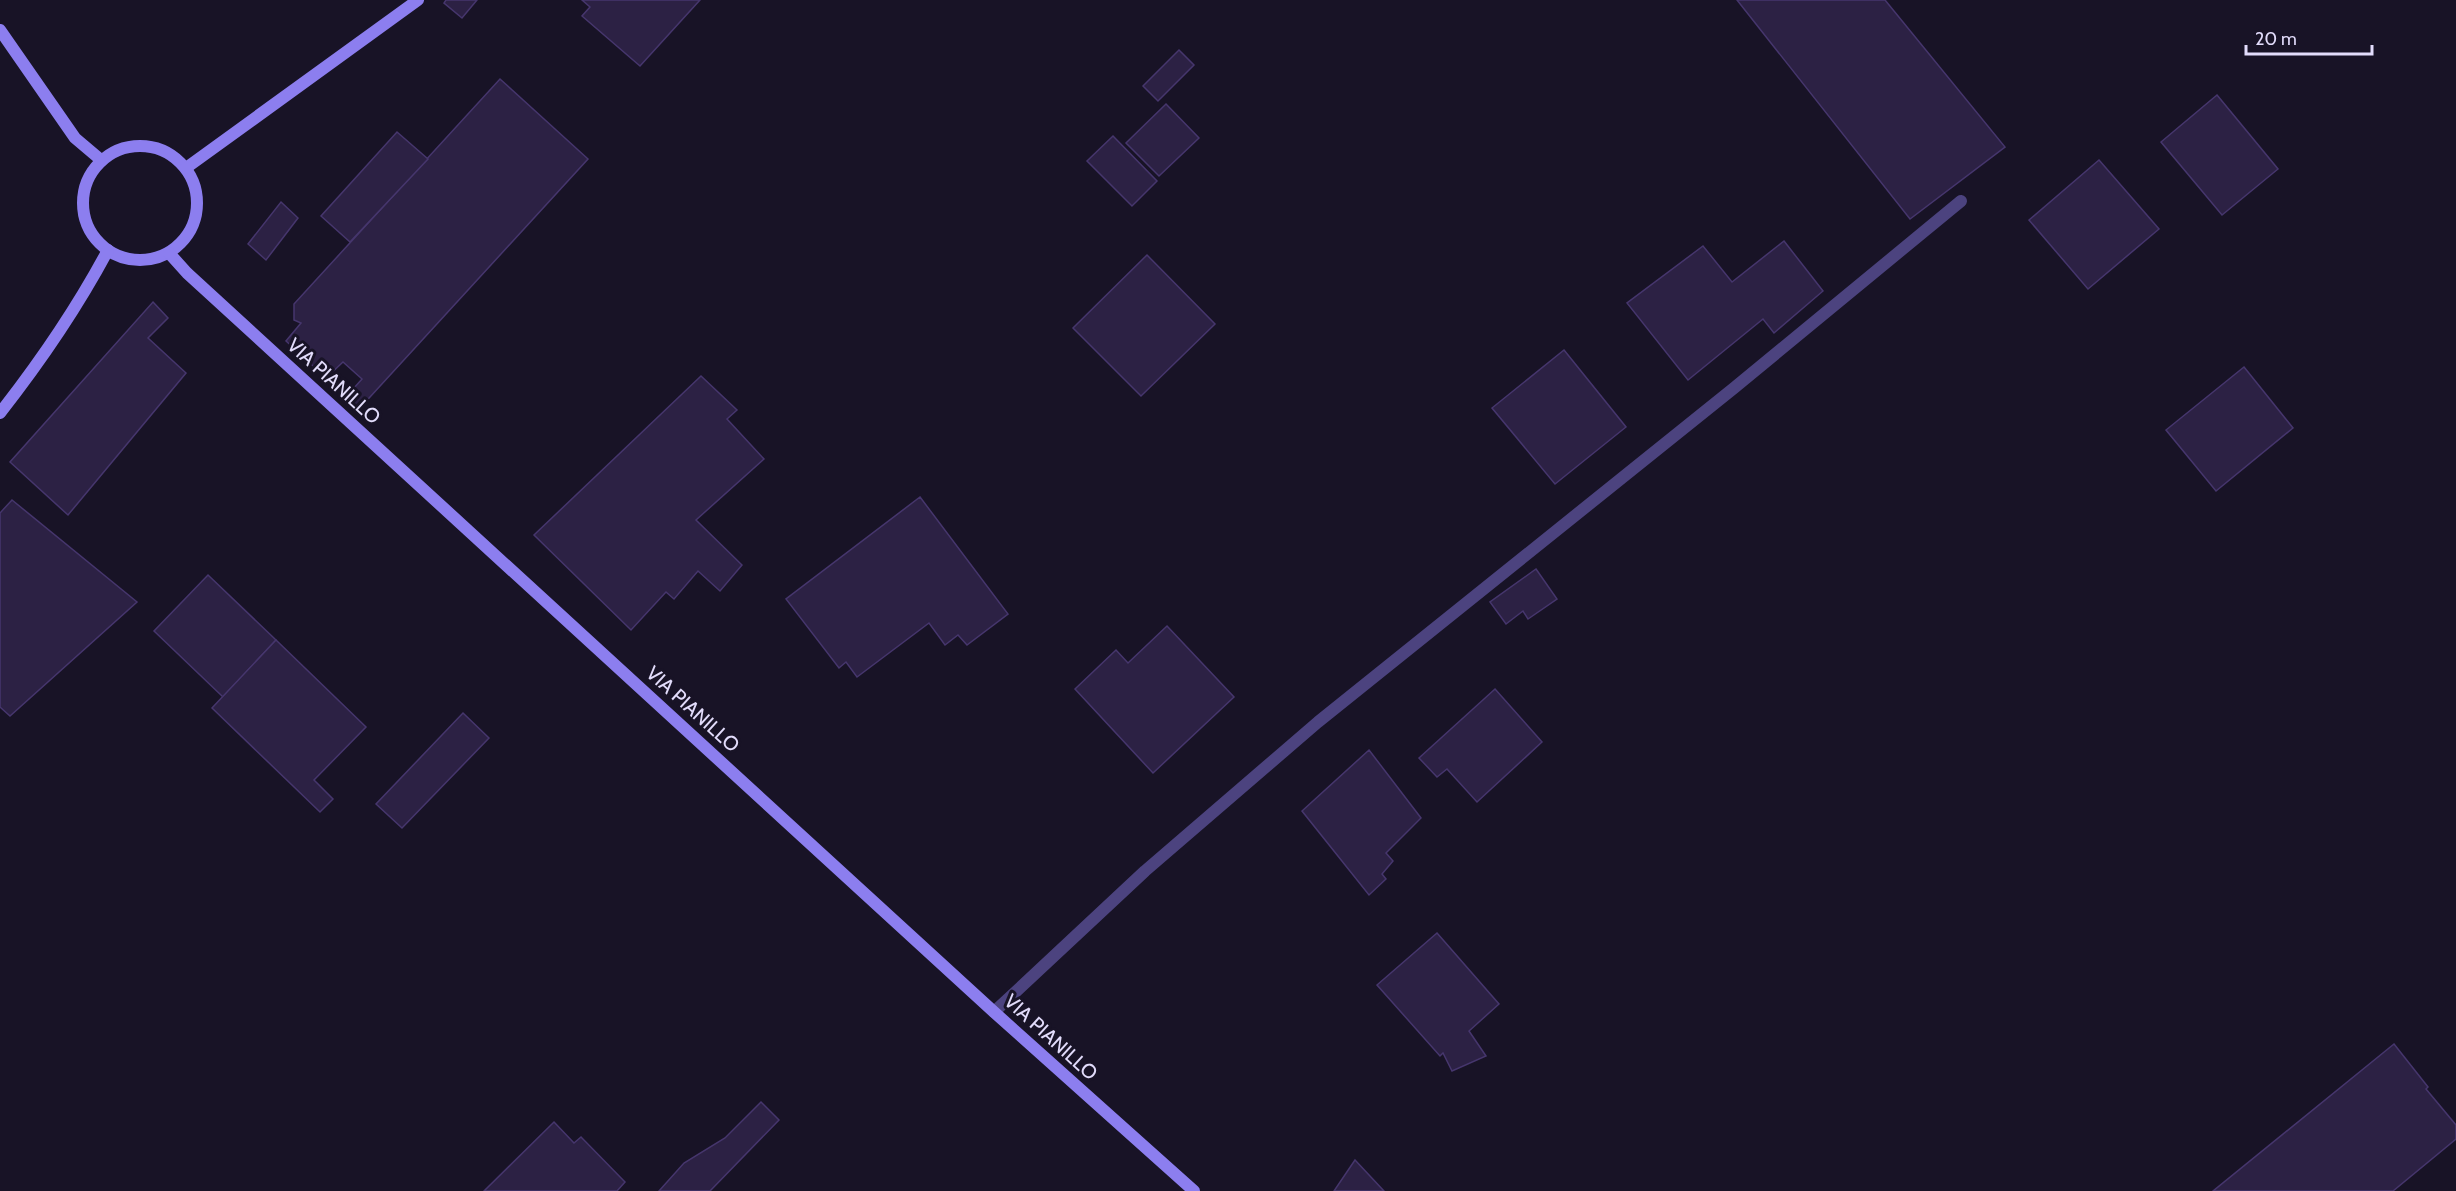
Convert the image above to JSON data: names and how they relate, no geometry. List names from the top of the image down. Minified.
{"streets":{"street":["VIA PIANILLO"]},"scale_bar":"20 m"}
